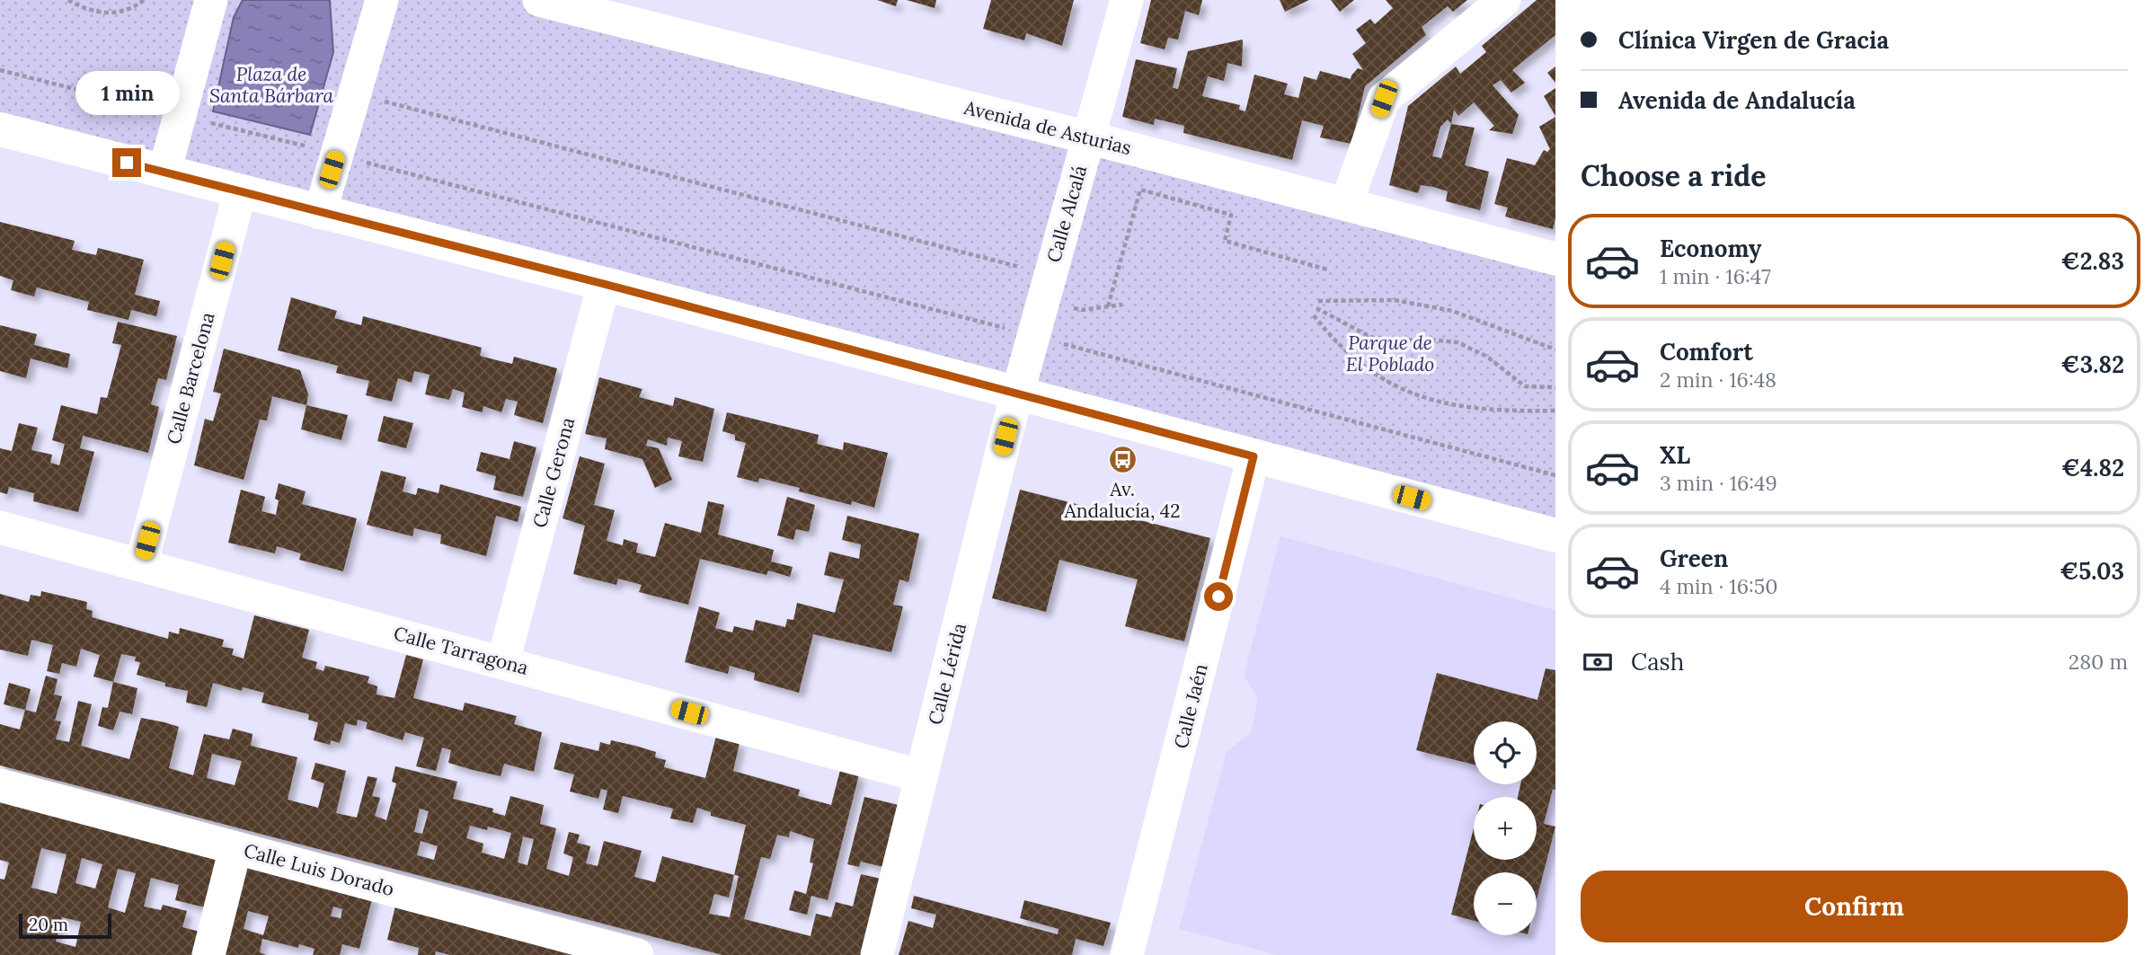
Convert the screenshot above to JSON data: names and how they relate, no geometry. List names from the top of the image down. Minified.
{"streets":{"street":["Avenida de Asturias","Calle Alcalá","Calle Barcelona","Calle Gerona","Calle Tarragona","Calle Lérida","Calle Jaén","Calle Luis Dorado"]},"crossings":[["Avenida de Asturias","Calle Alcalá"],["Calle Alcalá","Calle Lérida"],["Calle Barcelona","Calle Tarragona"],["Calle Gerona","Calle Tarragona"],["Calle Tarragona","Calle Lérida"]],"parks":["Plaza de Santa Bárbara","Parque de El Poblado"],"places":{"bus stop":["Av. Andalucía, 42"]},"scale_bar":"20 m","page":{"banner":["Clínica Virgen de Gracia","Avenida de Andalucía"],"bubble":"1 min","heading":"Choose a ride","list":[{"name":"Economy","note":"1 min · 16:47","value":"€2.83"},{"name":"Comfort","note":"2 min · 16:48","value":"€3.82"},{"name":"XL","note":"3 min · 16:49","value":"€4.82"},{"name":"Green","note":"4 min · 16:50","value":"€5.03"}],"pay":["Cash","280 m"],"map_buttons":["+","−"],"buttons":"Confirm","scale":"20 m"}}
